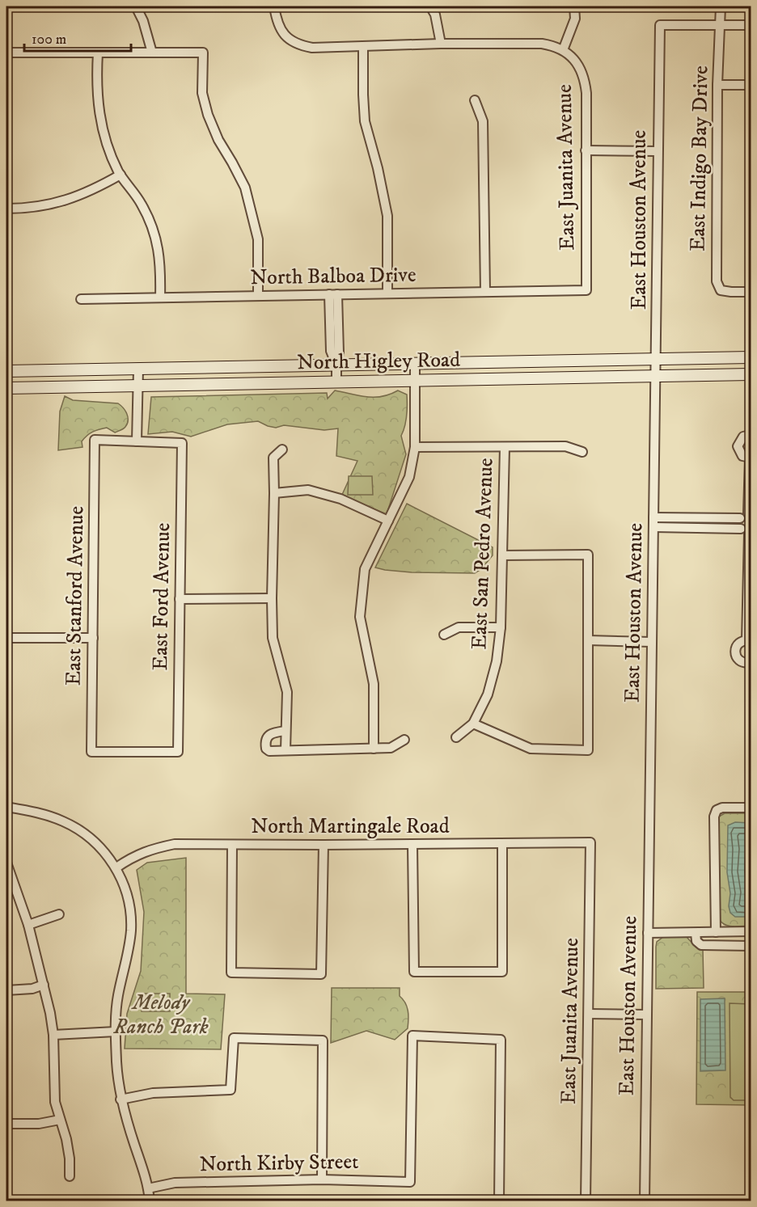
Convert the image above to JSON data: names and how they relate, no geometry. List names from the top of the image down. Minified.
{"streets":{"main road":["North Higley Road"],"street":["East Indigo Bay Drive","East Juanita Avenue","East Houston Avenue","North Balboa Drive","East San Pedro Avenue","East Stanford Avenue","East Ford Avenue","North Martingale Road","North Kirby Street"]},"crossings":[["East Indigo Bay Drive","East Houston Avenue"],["East Juanita Avenue","North Balboa Drive"],["East Juanita Avenue","North Martingale Road"],["East Houston Avenue","North Higley Road"],["East Stanford Avenue","East Ford Avenue"]],"parks":["Melody Ranch Park"],"scale_bar":"100 m"}
